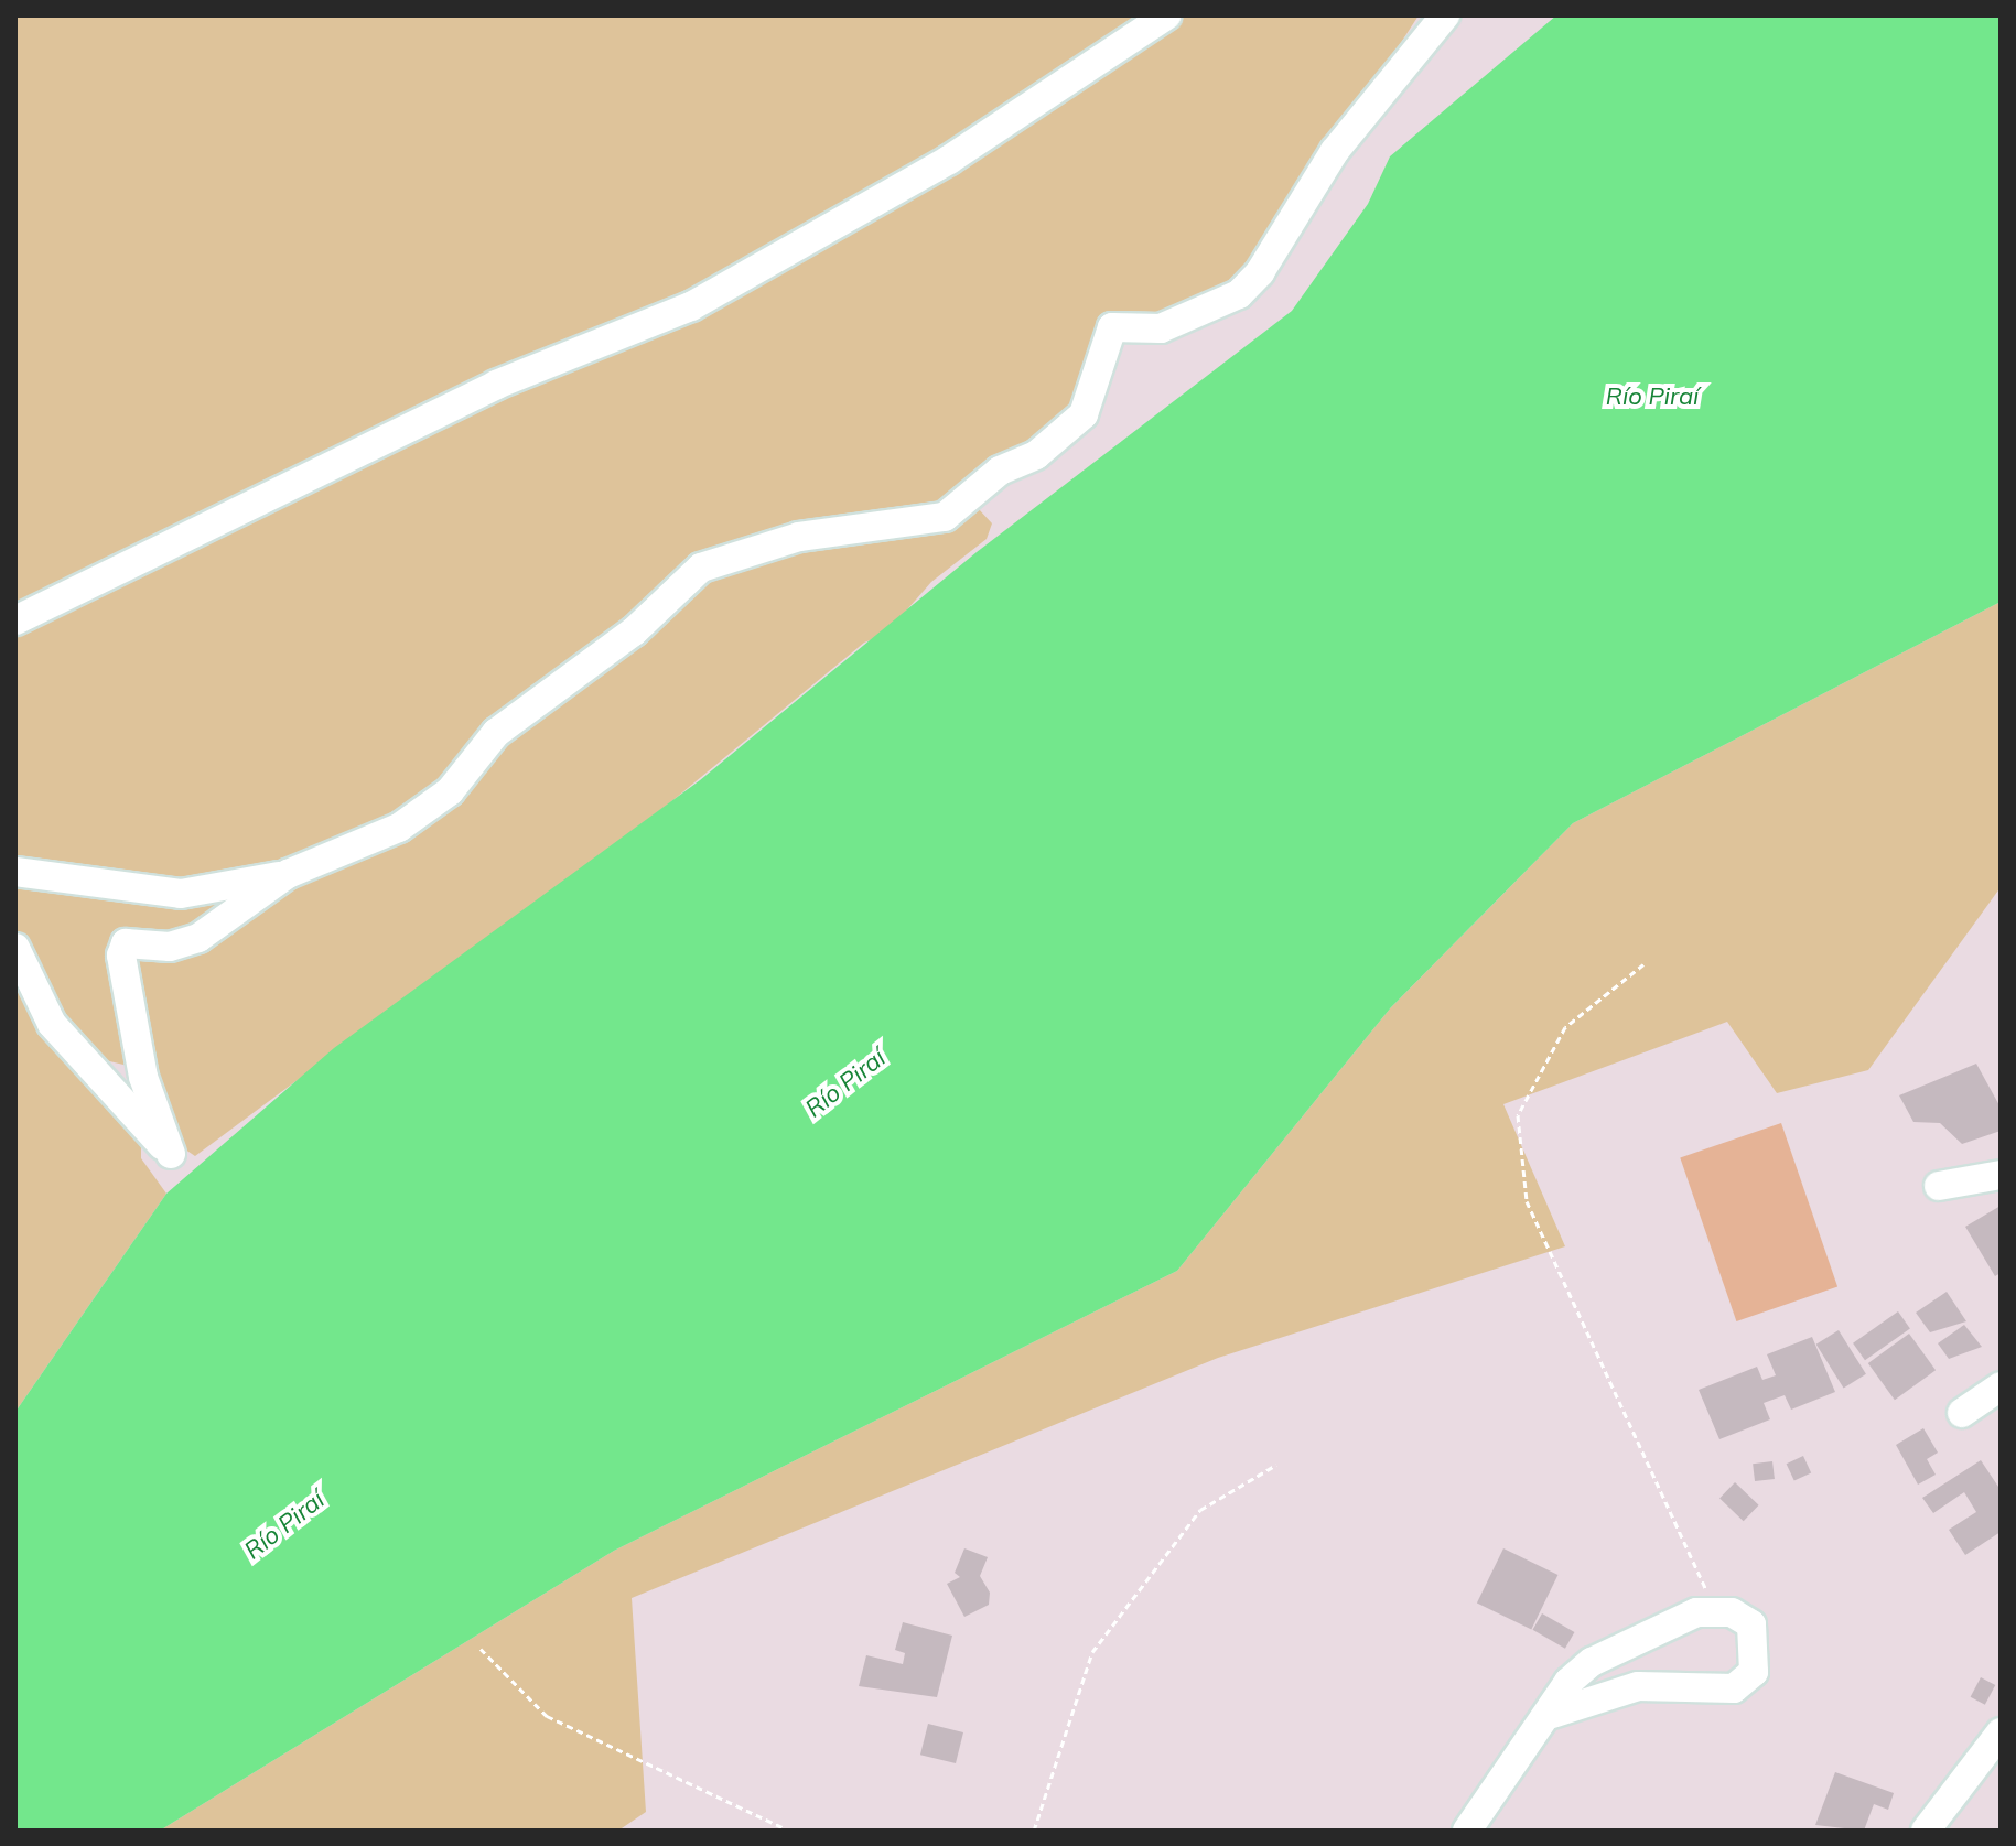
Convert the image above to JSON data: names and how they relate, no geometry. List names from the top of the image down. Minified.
{"water":["Río Piraí"]}
